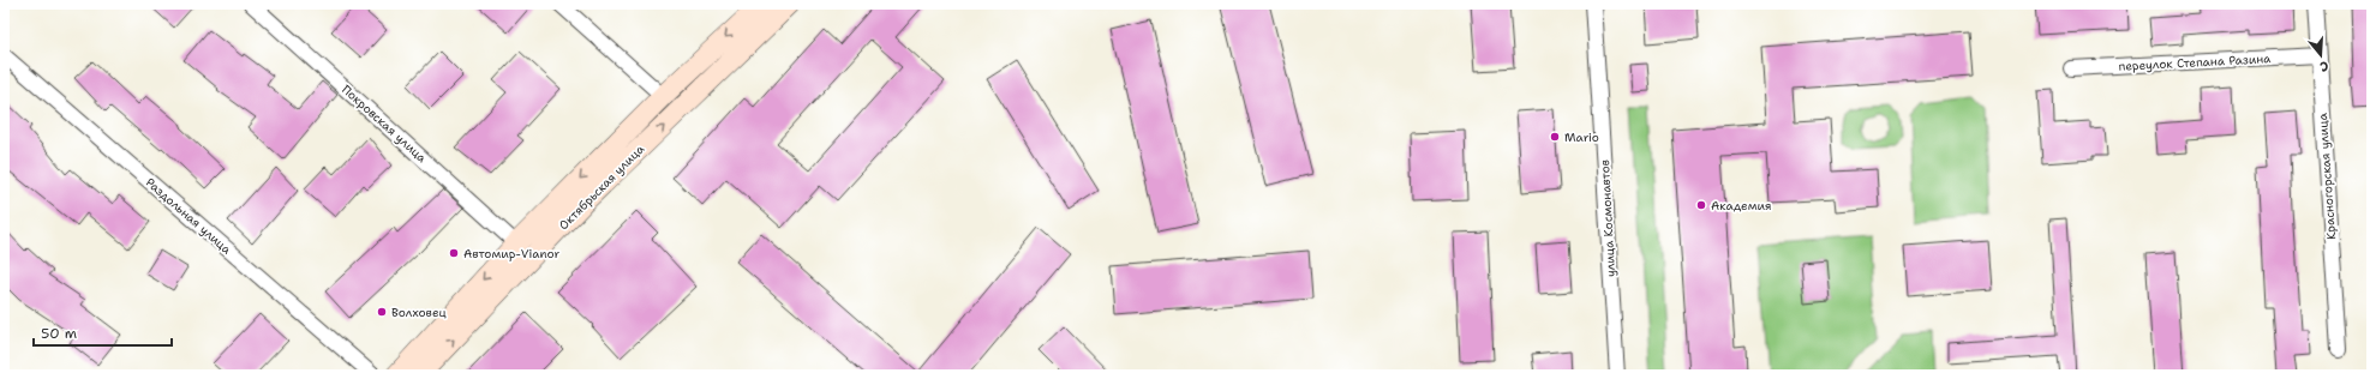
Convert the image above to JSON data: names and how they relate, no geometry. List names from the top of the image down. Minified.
{"streets":{"main road":["Октябрьская улица"],"street":["переулок Степана Разина","Покровская улица","Красногорская улица","Раздольная улица","улица Космонавтов"]},"crossings":[["переулок Степана Разина","Красногорская улица"],["Покровская улица","Октябрьская улица"]],"places":["Mario","Академия","Автомир-Vianor","Волховец"],"scale_bar":"50 m","north":"bottom"}
